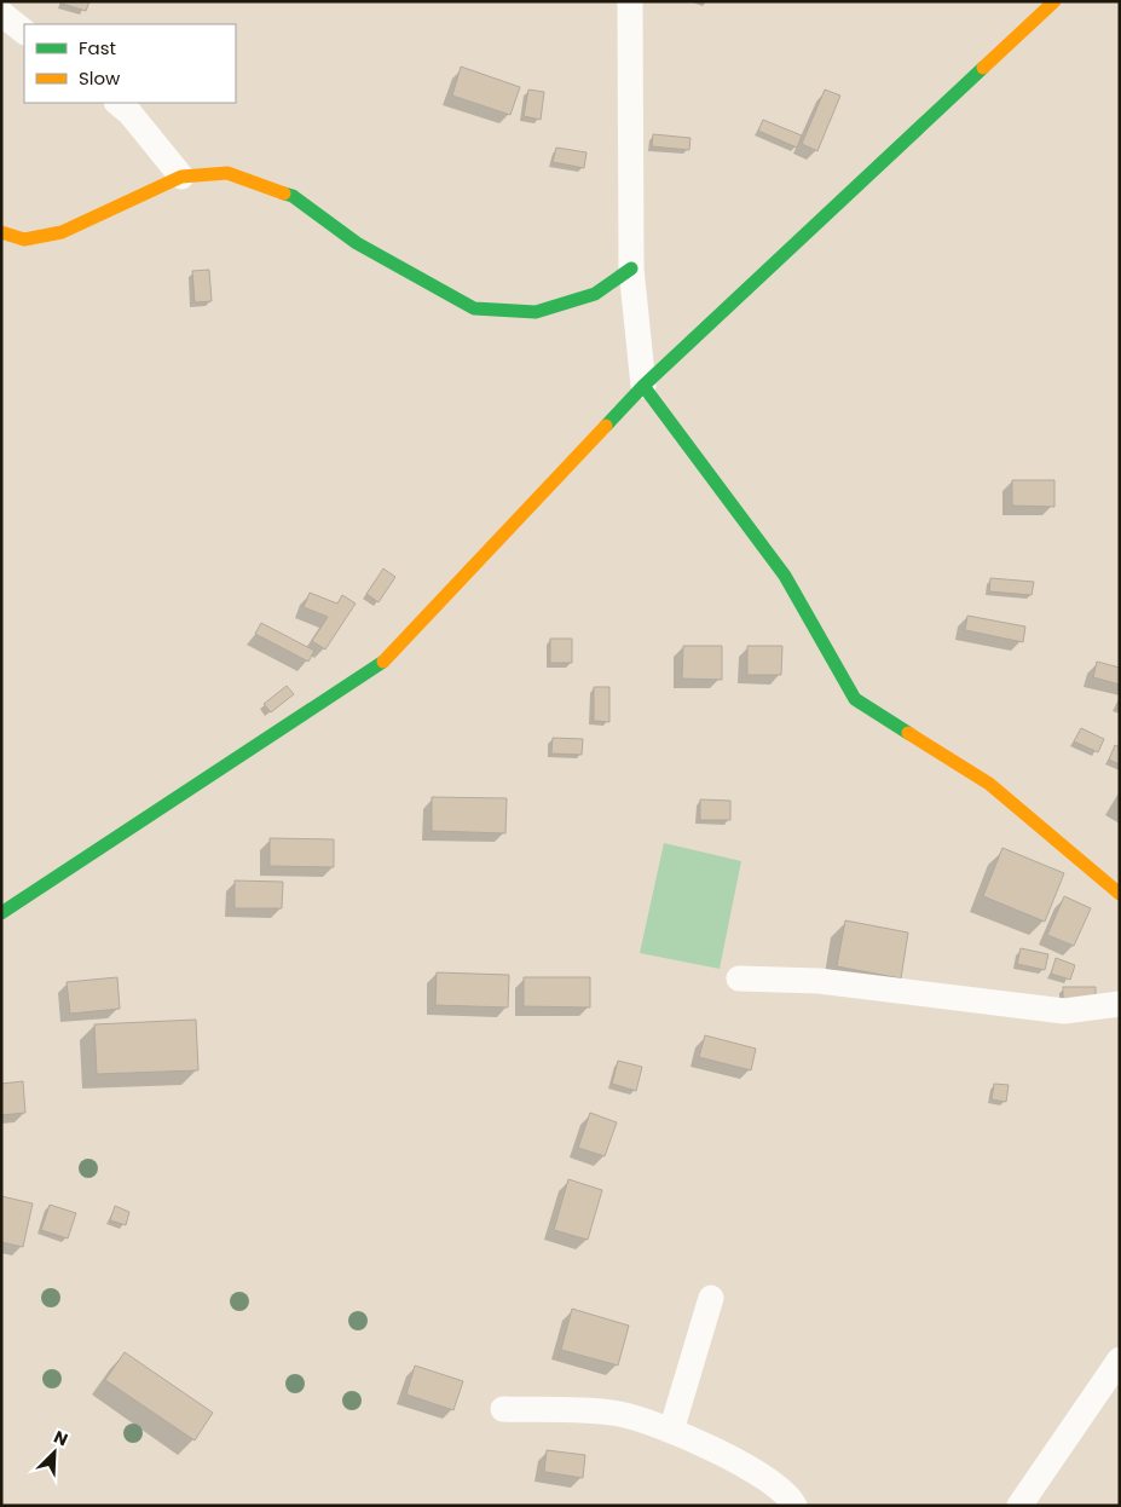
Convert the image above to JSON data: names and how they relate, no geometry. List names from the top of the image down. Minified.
{"legend":["Fast","Slow"],"north":"top right"}
